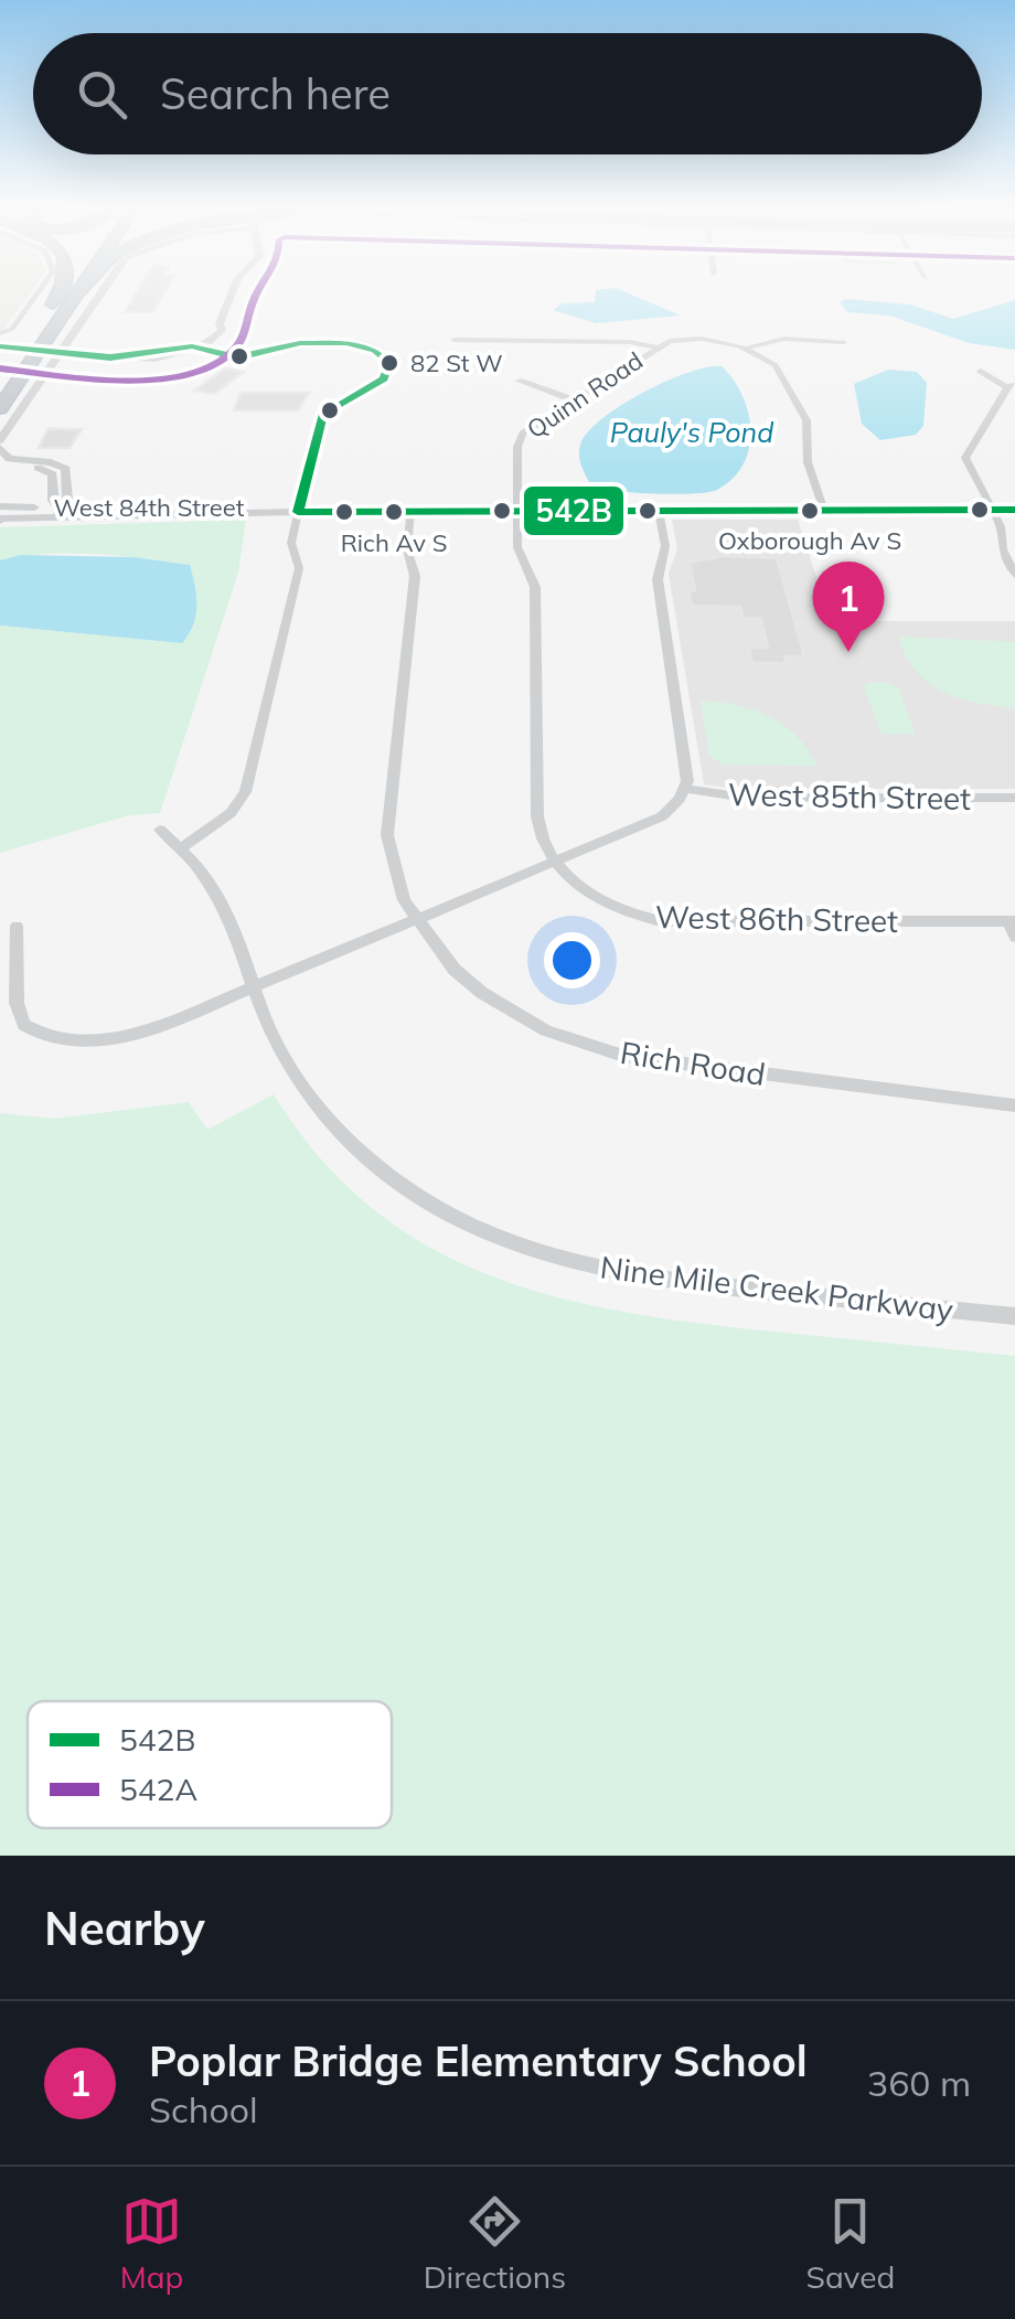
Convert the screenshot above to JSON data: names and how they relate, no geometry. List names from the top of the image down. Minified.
{"streets":{"street":["Quinn Road","West 84th Street","West 85th Street","West 86th Street","Rich Road","Nine Mile Creek Parkway"]},"crossings":[["Quinn Road","West 84th Street"],["West 84th Street","Rich Road"]],"water":["Pauly's Pond"],"places":["82 St W","Oxborough Av S","Rich Av S"],"lines":["transit line 542A","transit line 542B"],"legend":["542B","542A"],"page":{"search":"Search here","pins":"1","heading":"Nearby","list":[{"mark":"1","name":"Poplar Bridge Elementary School","note":"School","value":"360 m"}],"nav":["Map","Directions","Saved"]}}
